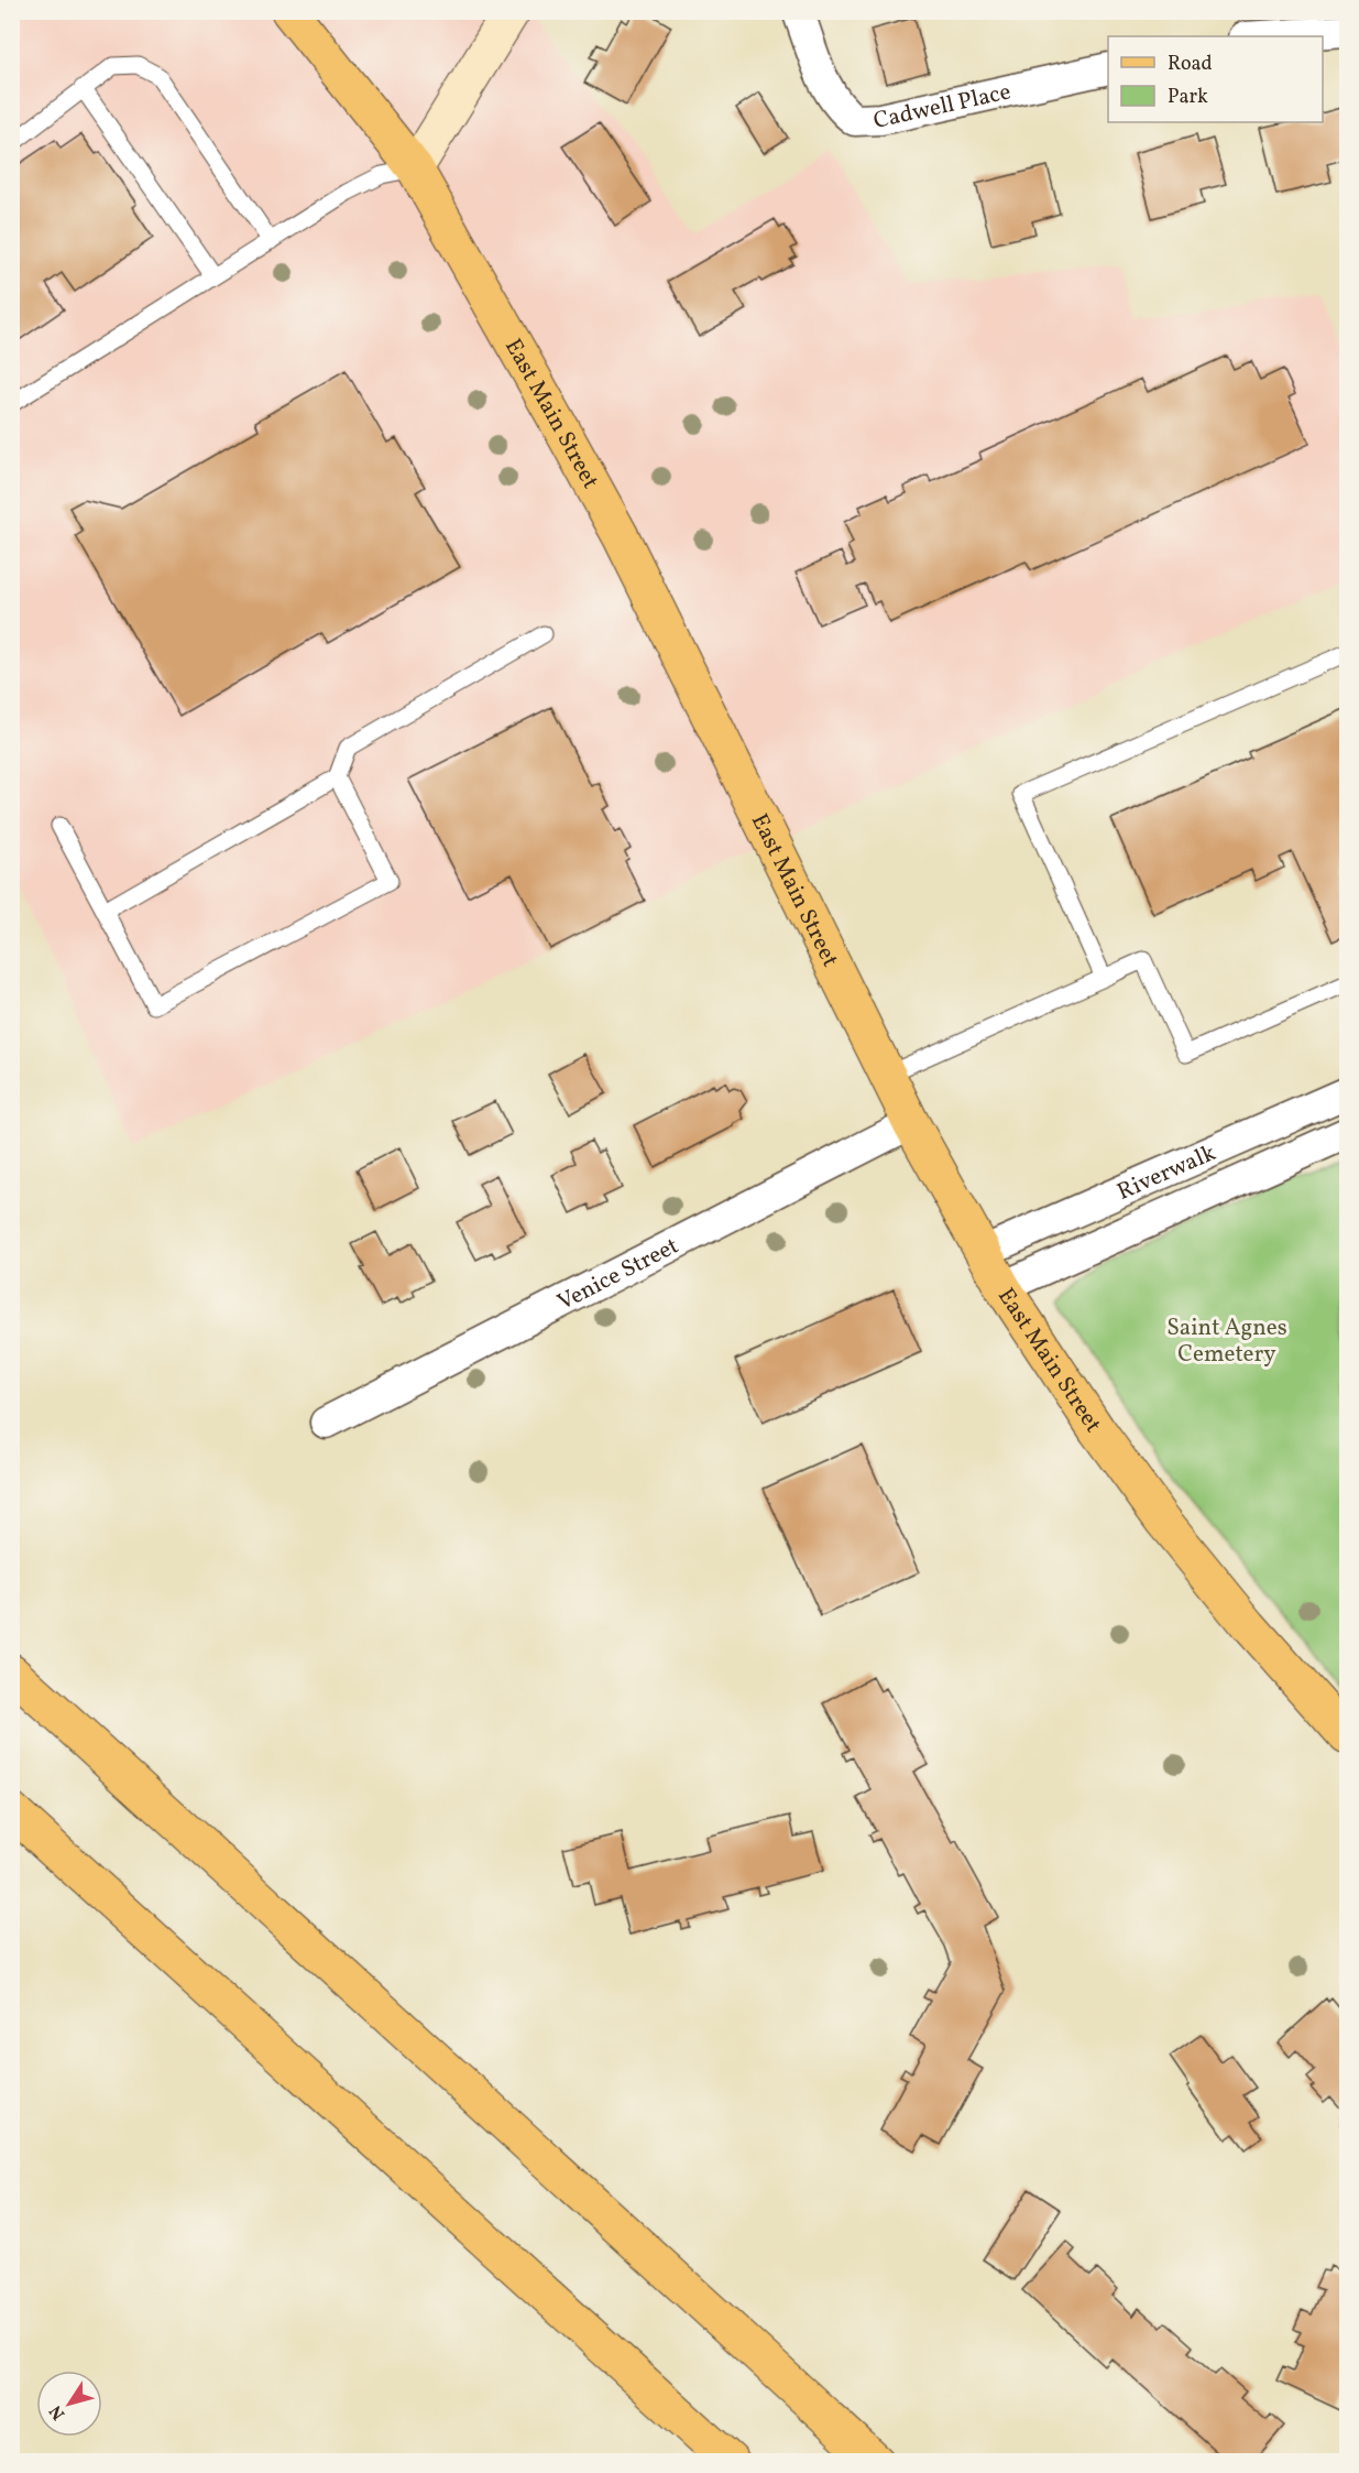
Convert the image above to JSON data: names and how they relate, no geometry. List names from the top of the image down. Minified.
{"streets":{"main road":["East Main Street"],"street":["Cadwell Place","Riverwalk","Venice Street"]},"crossings":[["East Main Street","Riverwalk"],["East Main Street","Venice Street"]],"parks":["Saint Agnes Cemetery"],"legend":["Road","Park"],"north":"bottom left"}
